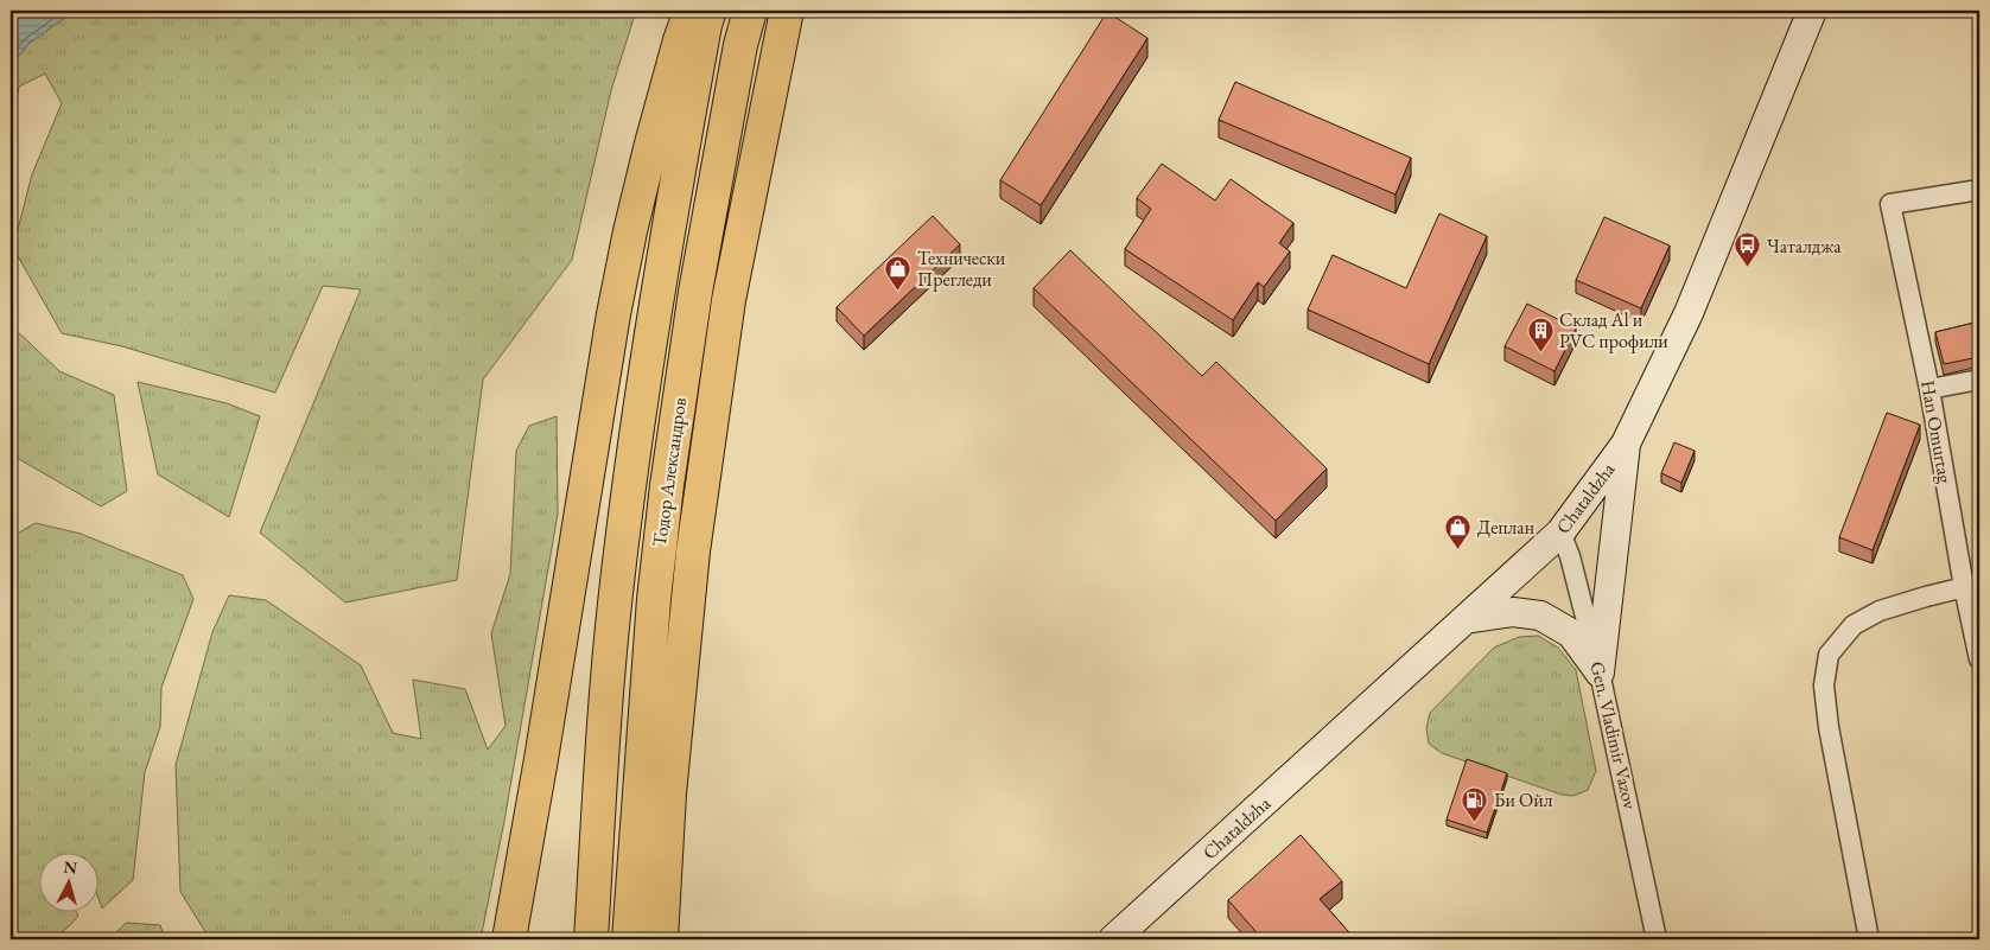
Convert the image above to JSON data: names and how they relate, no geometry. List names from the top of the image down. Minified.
{"streets":{"highway":["Тодор Александров"],"main road":["Chataldzha"],"street":["Han Omurtag","Gen. Vladimir Vazov"]},"crossings":[["Chataldzha","Gen. Vladimir Vazov"]],"places":{"bus stop":["Чаталджа"],"shop":["Технически Прегледи","Деплан"],"building":["Склад Al и PVC профили"],"fuel station":["Би Ойл"]},"north":"top"}
